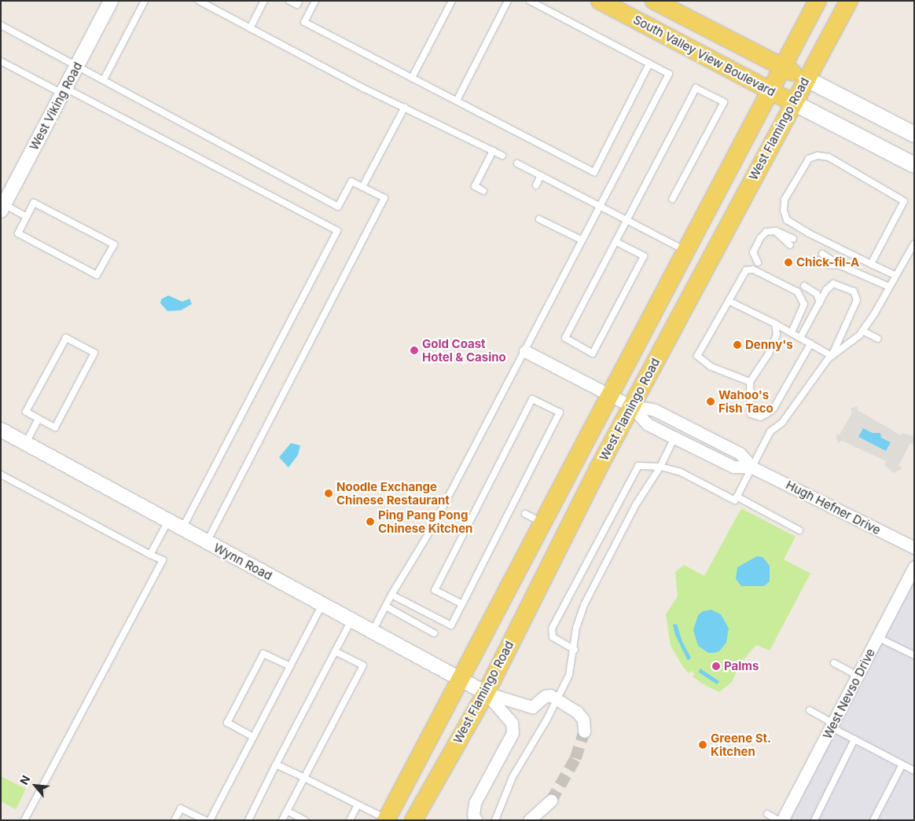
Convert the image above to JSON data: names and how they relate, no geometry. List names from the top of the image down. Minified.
{"streets":{"main road":["South Valley View Boulevard","West Flamingo Road"],"street":["West Viking Road","Hugh Hefner Drive","Wynn Road","West Nevso Drive"]},"crossings":[["South Valley View Boulevard","West Flamingo Road"],["West Flamingo Road","Hugh Hefner Drive"],["West Flamingo Road","Wynn Road"]],"places":["Chick-fil-A","Denny's","Gold Coast Hotel & Casino","Wahoo's Fish Taco","Noodle Exchange Chinese Restaurant","Ping Pang Pong Chinese Kitchen","Palms","Greene St. Kitchen"],"north":"top left"}
